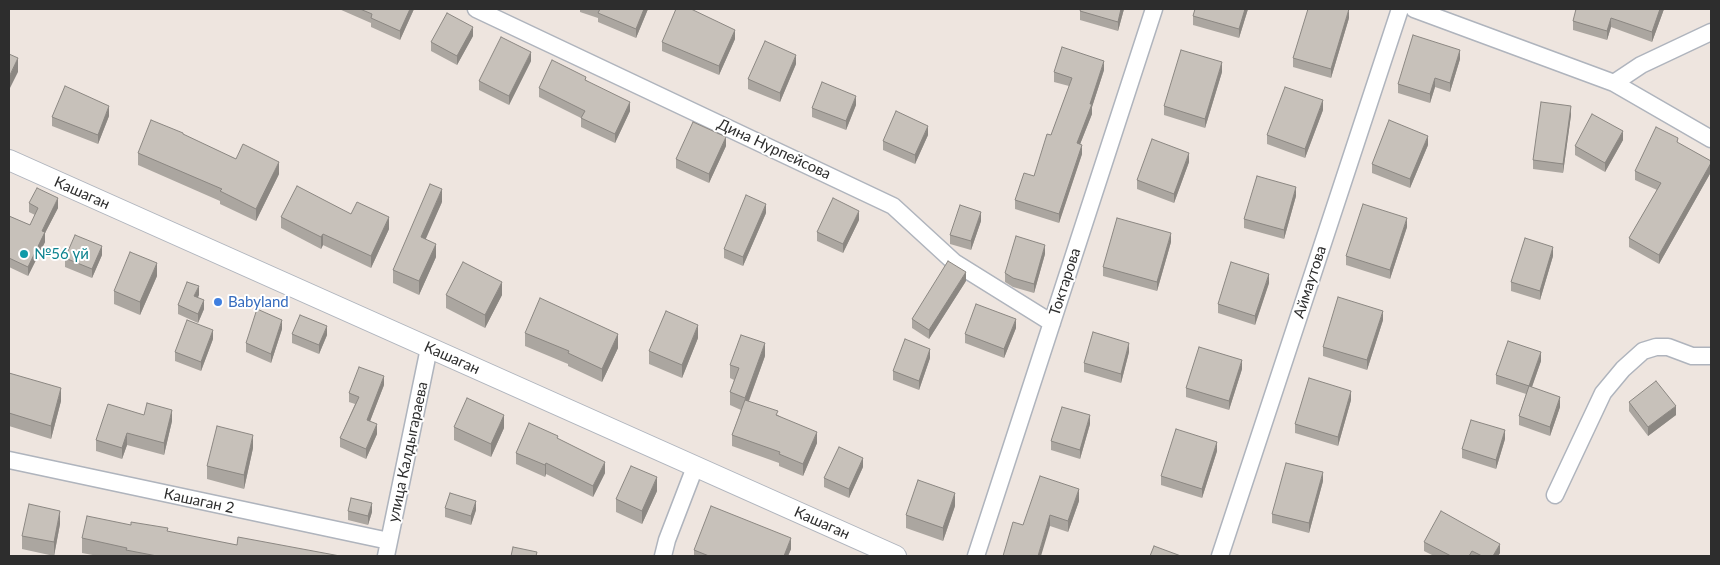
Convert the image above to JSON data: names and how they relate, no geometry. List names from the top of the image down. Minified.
{"streets":{"street":["Дина Нурпейсова","Кашаган","Токтарова","Аймаутова","улица Калдыгараева","Кашаган 2"]},"crossings":[["Дина Нурпейсова","Токтарова"],["Кашаган","улица Калдыгараева"],["улица Калдыгараева","Кашаган 2"]],"places":["№56 үй","Babyland"]}
